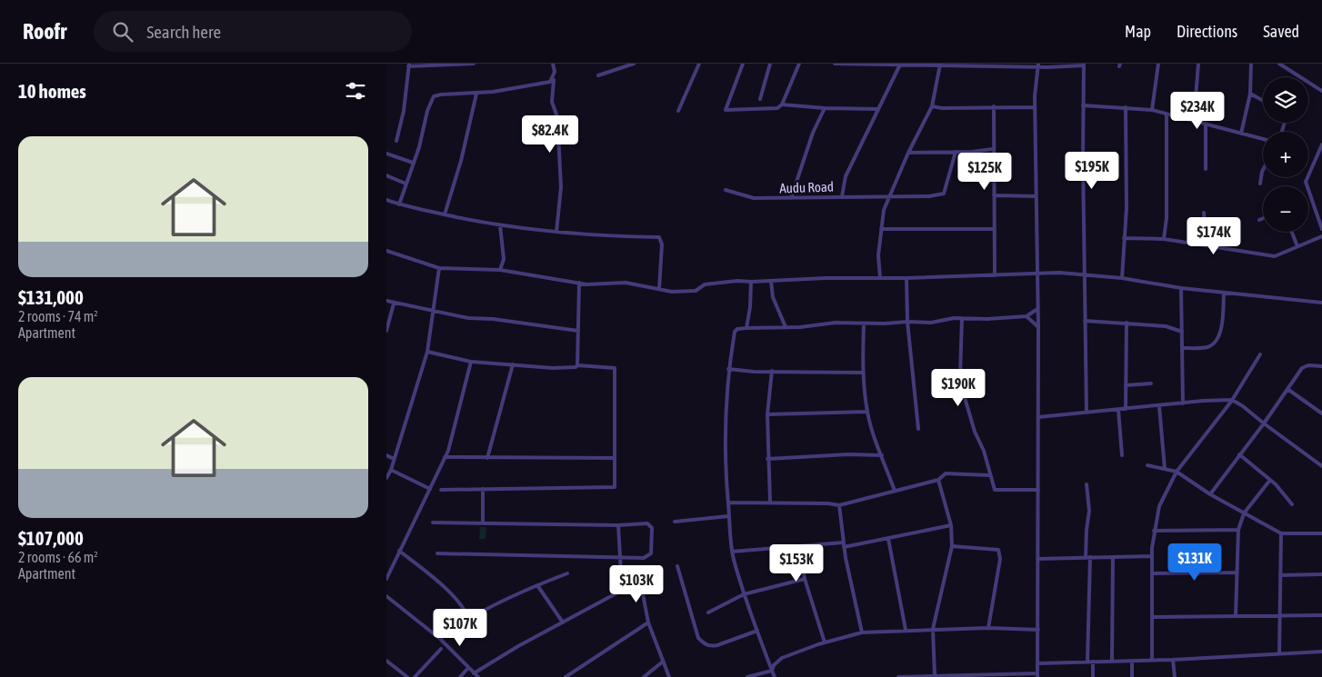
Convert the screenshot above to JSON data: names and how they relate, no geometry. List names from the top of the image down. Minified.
{"streets":{"street":["Audu Road"]},"page":{"header":"Roofr","search":"Search here","nav":["Map","Directions","Saved"],"heading":"10 homes","map_buttons":["+","−"],"price":["$234K","$82.4K","$195K","$125K","$174K","$190K","$131K","$153K","$103K","$107K"],"list":[{"name":"$131,000","note":"2 rooms · 74 m² · Apartment"},{"name":"$107,000","note":"2 rooms · 66 m² · Apartment"}]}}
